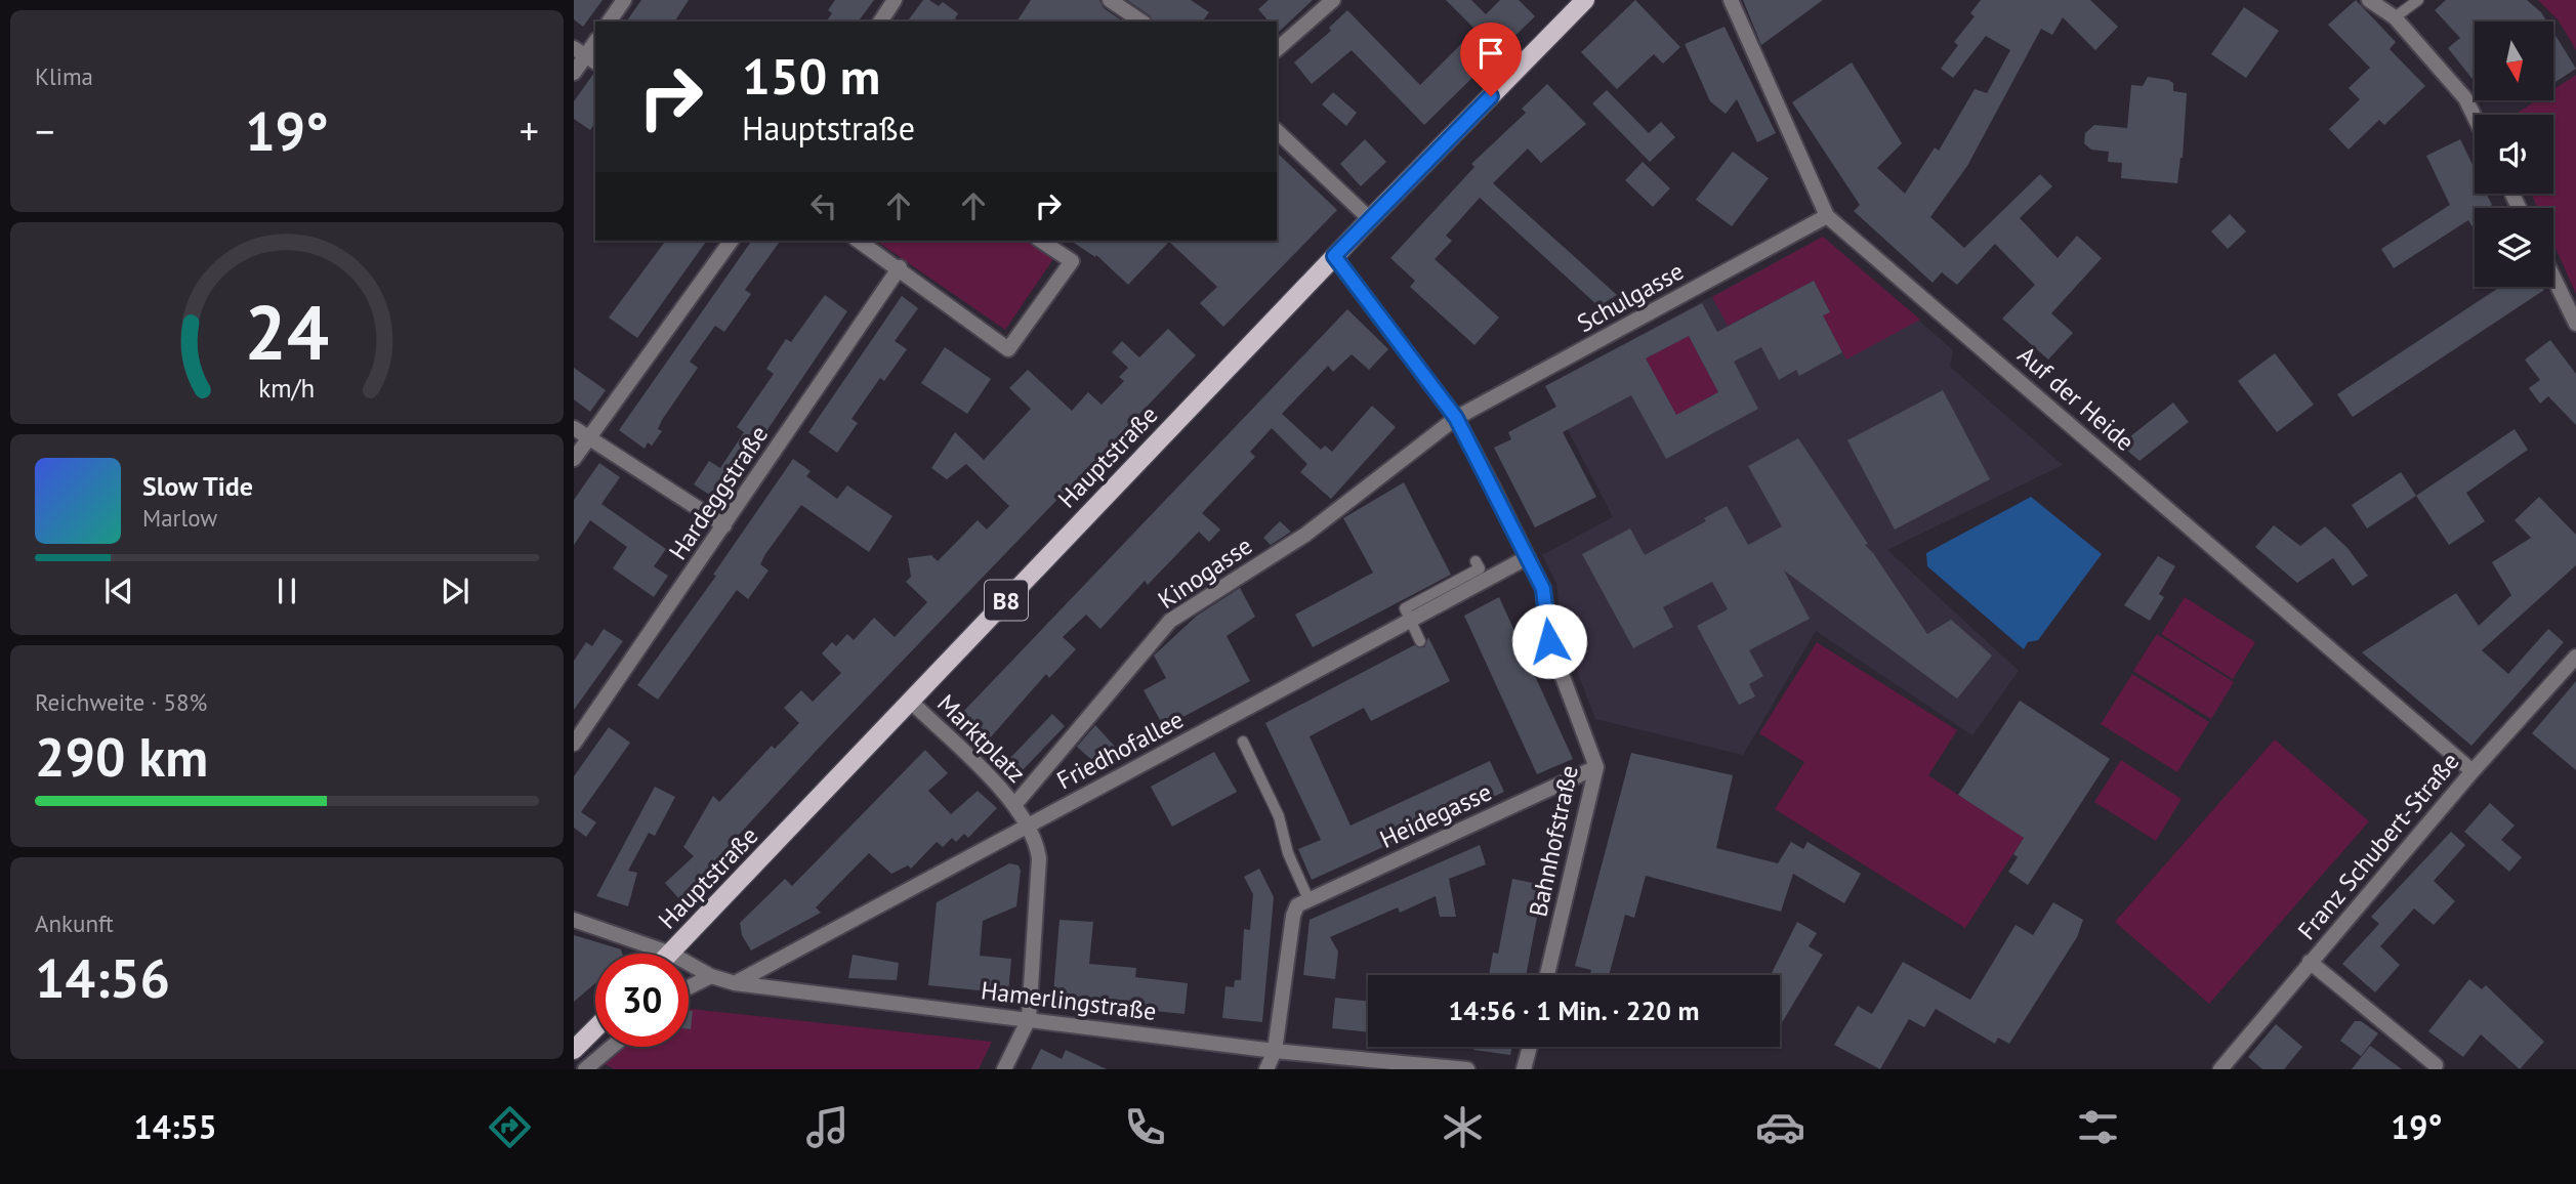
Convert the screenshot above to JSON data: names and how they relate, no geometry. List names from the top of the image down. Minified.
{"streets":{"main road":["Hauptstraße","B8"],"street":["Schulgasse","Auf der Heide","Hardeggstraße","Kinogasse","Marktplatz","Friedhofallee","Heidegasse","Bahnhofstraße","Franz Schubert-Straße","Hamerlingstraße"]},"crossings":[["Schulgasse","Auf der Heide"],["Schulgasse","Kinogasse"],["Schulgasse","Bahnhofstraße"],["Auf der Heide","Franz Schubert-Straße"],["Hauptstraße","Marktplatz"],["Hauptstraße","Bahnhofstraße"],["Hauptstraße","Hamerlingstraße"],["Kinogasse","Marktplatz"],["Kinogasse","Bahnhofstraße"],["Marktplatz","Friedhofallee"],["Marktplatz","Hamerlingstraße"],["Friedhofallee","Bahnhofstraße"],["Friedhofallee","Hamerlingstraße"],["Heidegasse","Bahnhofstraße"],["Heidegasse","Hamerlingstraße"]],"north":"bottom","page":{"tile":["Klima",["Reichweite · 58%","290 km"],["Ankunft","14:56"]],"turn":["150 m","Hauptstraße"],"heat":["−","19°","+"],"song":["Slow Tide","Marlow"],"limit":"30","trip":"14:56 · 1 Min. · 220 m","tabs":["14:55","19°"],"gauge":["24","km/h"]}}
